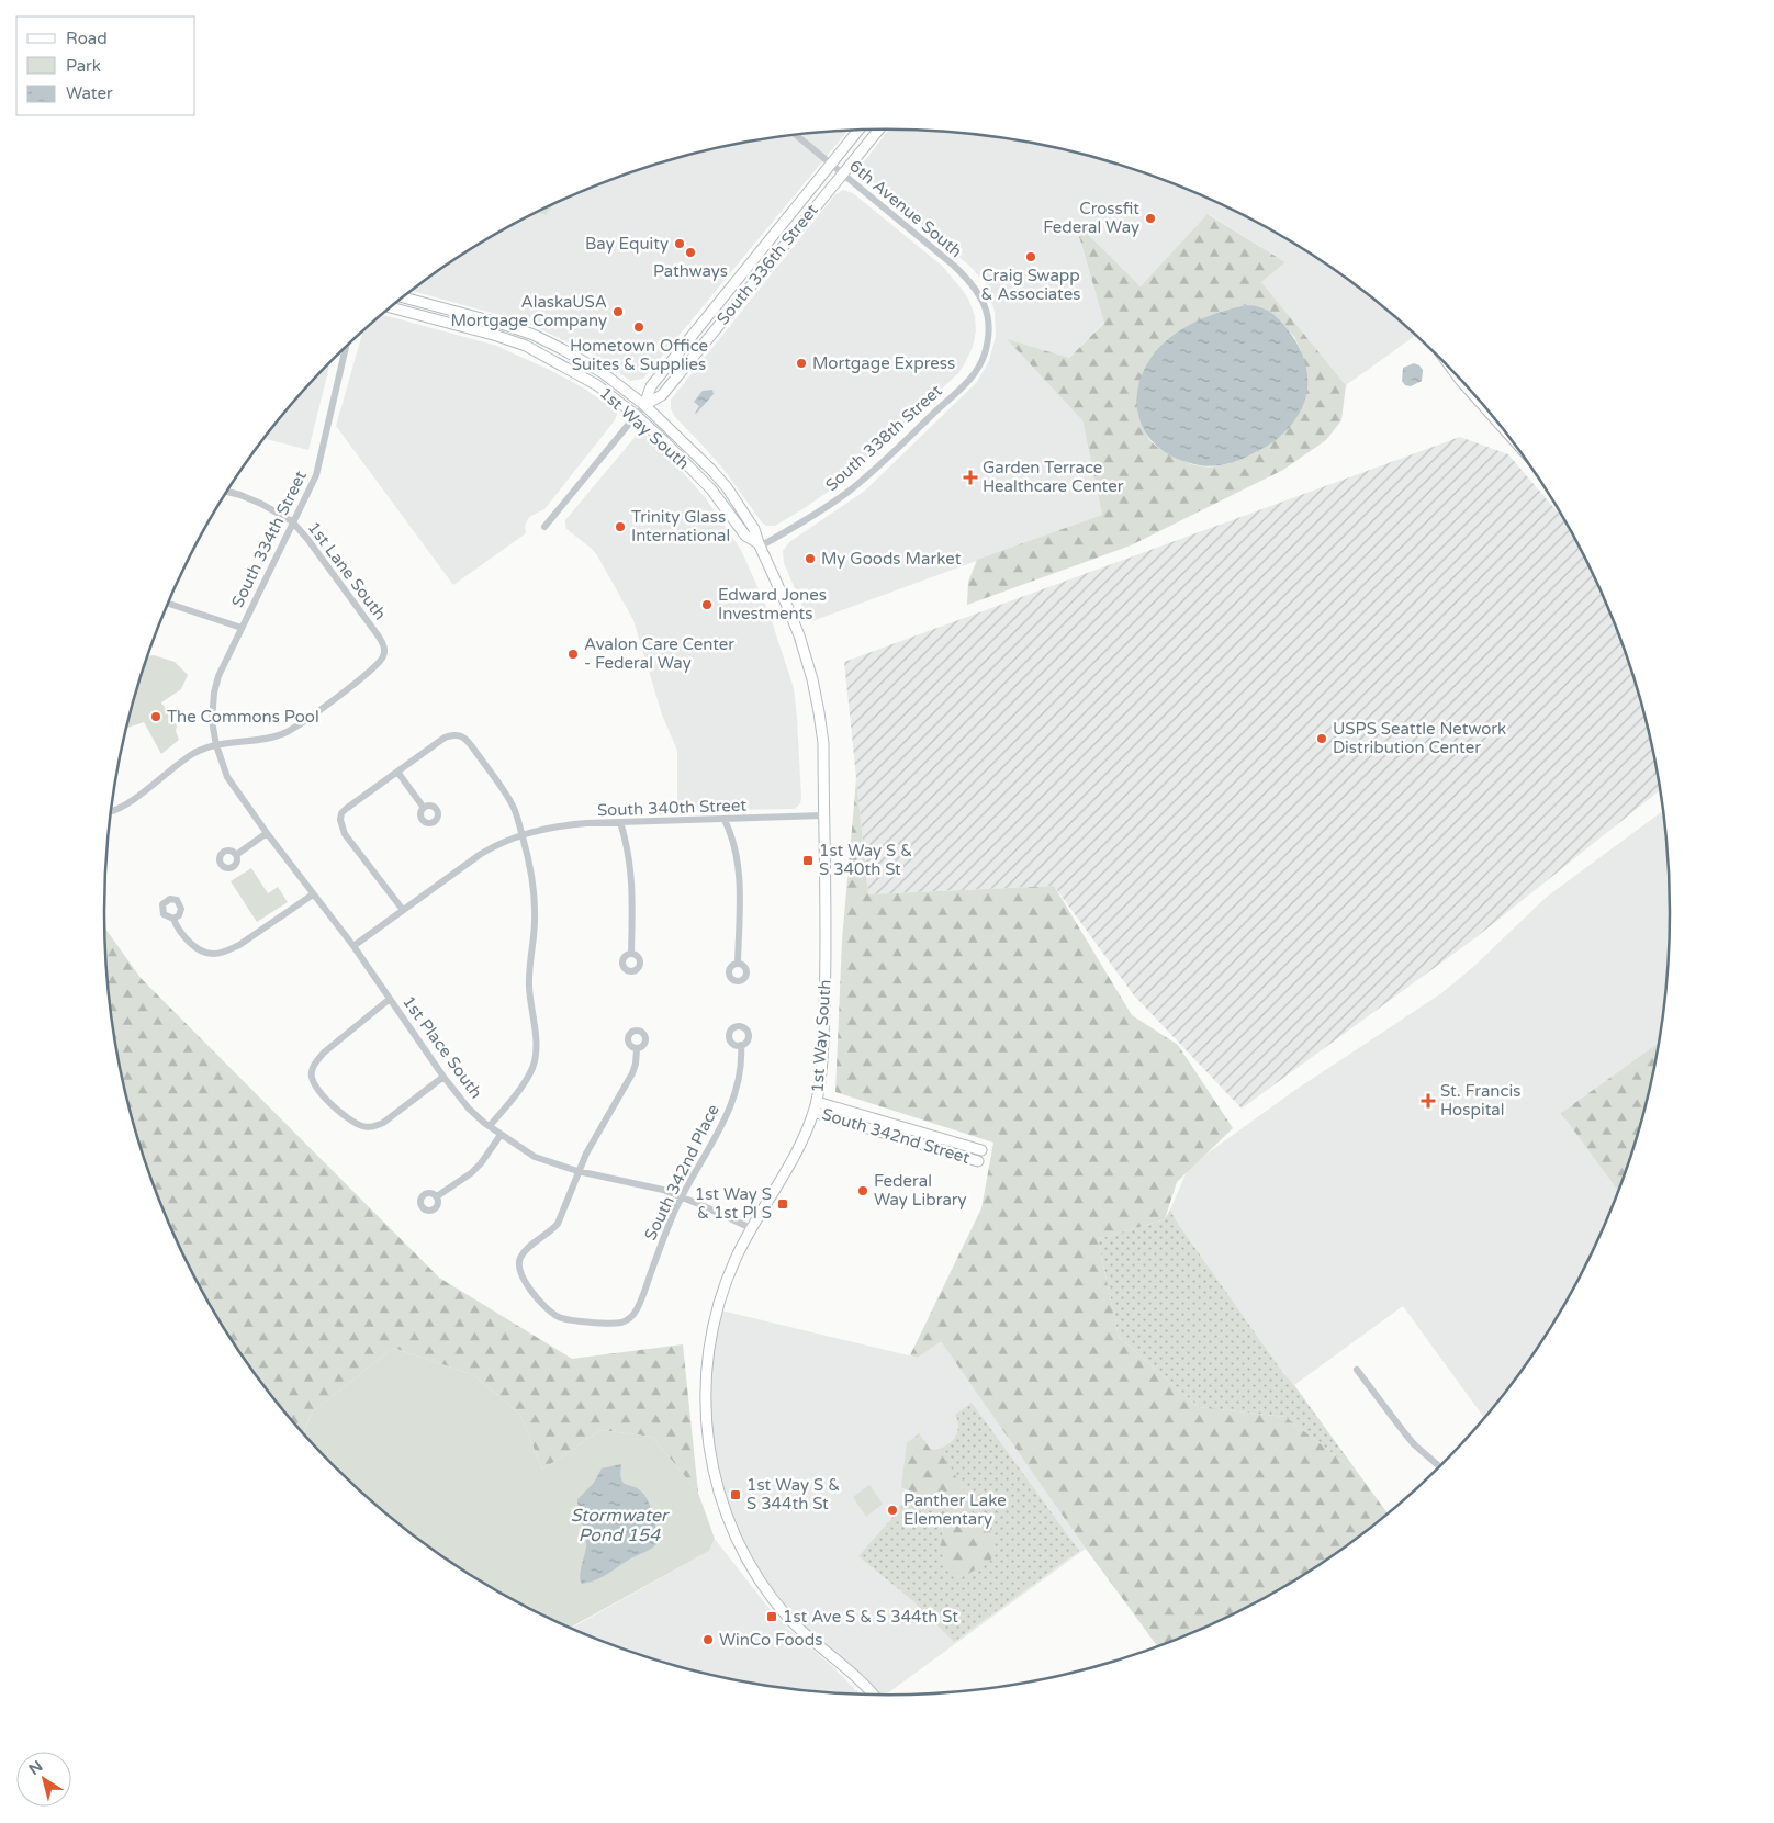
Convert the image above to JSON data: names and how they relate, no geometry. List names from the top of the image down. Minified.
{"streets":{"main road":["South 336th Street","1st Way South","South 342nd Street"],"street":["6th Avenue South","South 338th Street","South 334th Street","1st Lane South","South 340th Street","1st Place South","South 342nd Place"]},"crossings":[["6th Avenue South","South 336th Street"],["6th Avenue South","South 338th Street"],["South 336th Street","1st Way South"],["1st Way South","South 338th Street"],["1st Way South","South 340th Street"],["1st Way South","1st Place South"],["1st Way South","South 342nd Street"],["South 334th Street","1st Lane South"],["South 334th Street","1st Place South"],["1st Lane South","1st Place South"],["South 340th Street","1st Place South"],["1st Place South","South 342nd Place"]],"water":["Stormwater Pond 154"],"places":{"other":["Crossfit Federal Way","Bay Equity","Pathways","Craig Swapp & Associates","AlaskaUSA Mortgage Company","Hometown Office Suites & Supplies","Mortgage Express","Trinity Glass International","My Goods Market","Edward Jones Investments","Avalon Care Center - Federal Way","The Commons Pool","USPS Seattle Network Distribution Center","Federal Way Library","Panther Lake Elementary","WinCo Foods"],"health":["Garden Terrace Healthcare Center","St. Francis Hospital"],"transit":["1st Way S & S 340th St","1st Way S & 1st Pl S","1st Way S & S 344th St","1st Ave S & S 344th St"]},"legend":["Road","Park","Water"],"north":"top left"}
